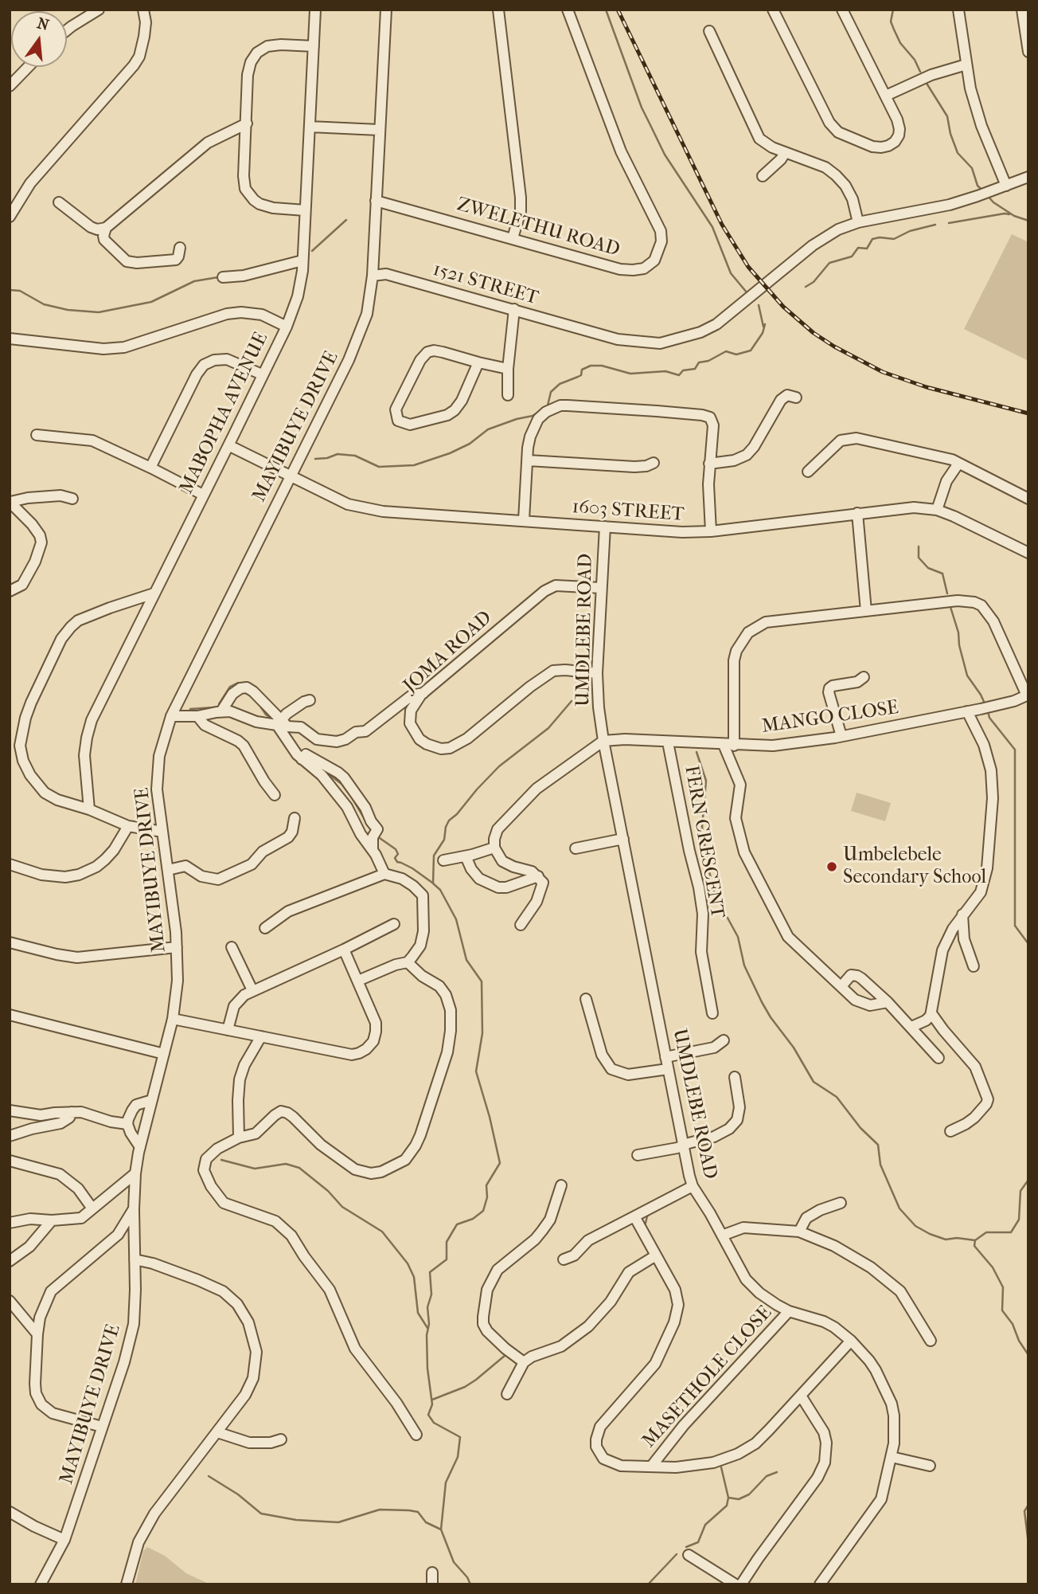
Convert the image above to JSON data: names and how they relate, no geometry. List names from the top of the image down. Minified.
{"streets":{"street":["ZWELETHU ROAD","1521 STREET","MABOPHA AVENUE","MAYIBUYE DRIVE","1603 STREET","UMDLEBE ROAD","JOMA ROAD","MANGO CLOSE","FERN CRESCENT","MASETHOLE CLOSE"]},"crossings":[["ZWELETHU ROAD","MAYIBUYE DRIVE"],["1521 STREET","MAYIBUYE DRIVE"],["MABOPHA AVENUE","1603 STREET"],["MAYIBUYE DRIVE","1603 STREET"],["1603 STREET","UMDLEBE ROAD"],["UMDLEBE ROAD","JOMA ROAD"],["UMDLEBE ROAD","MANGO CLOSE"],["UMDLEBE ROAD","MASETHOLE CLOSE"],["MANGO CLOSE","FERN CRESCENT"]],"places":["Umbelebele Secondary School"],"north":"top"}
